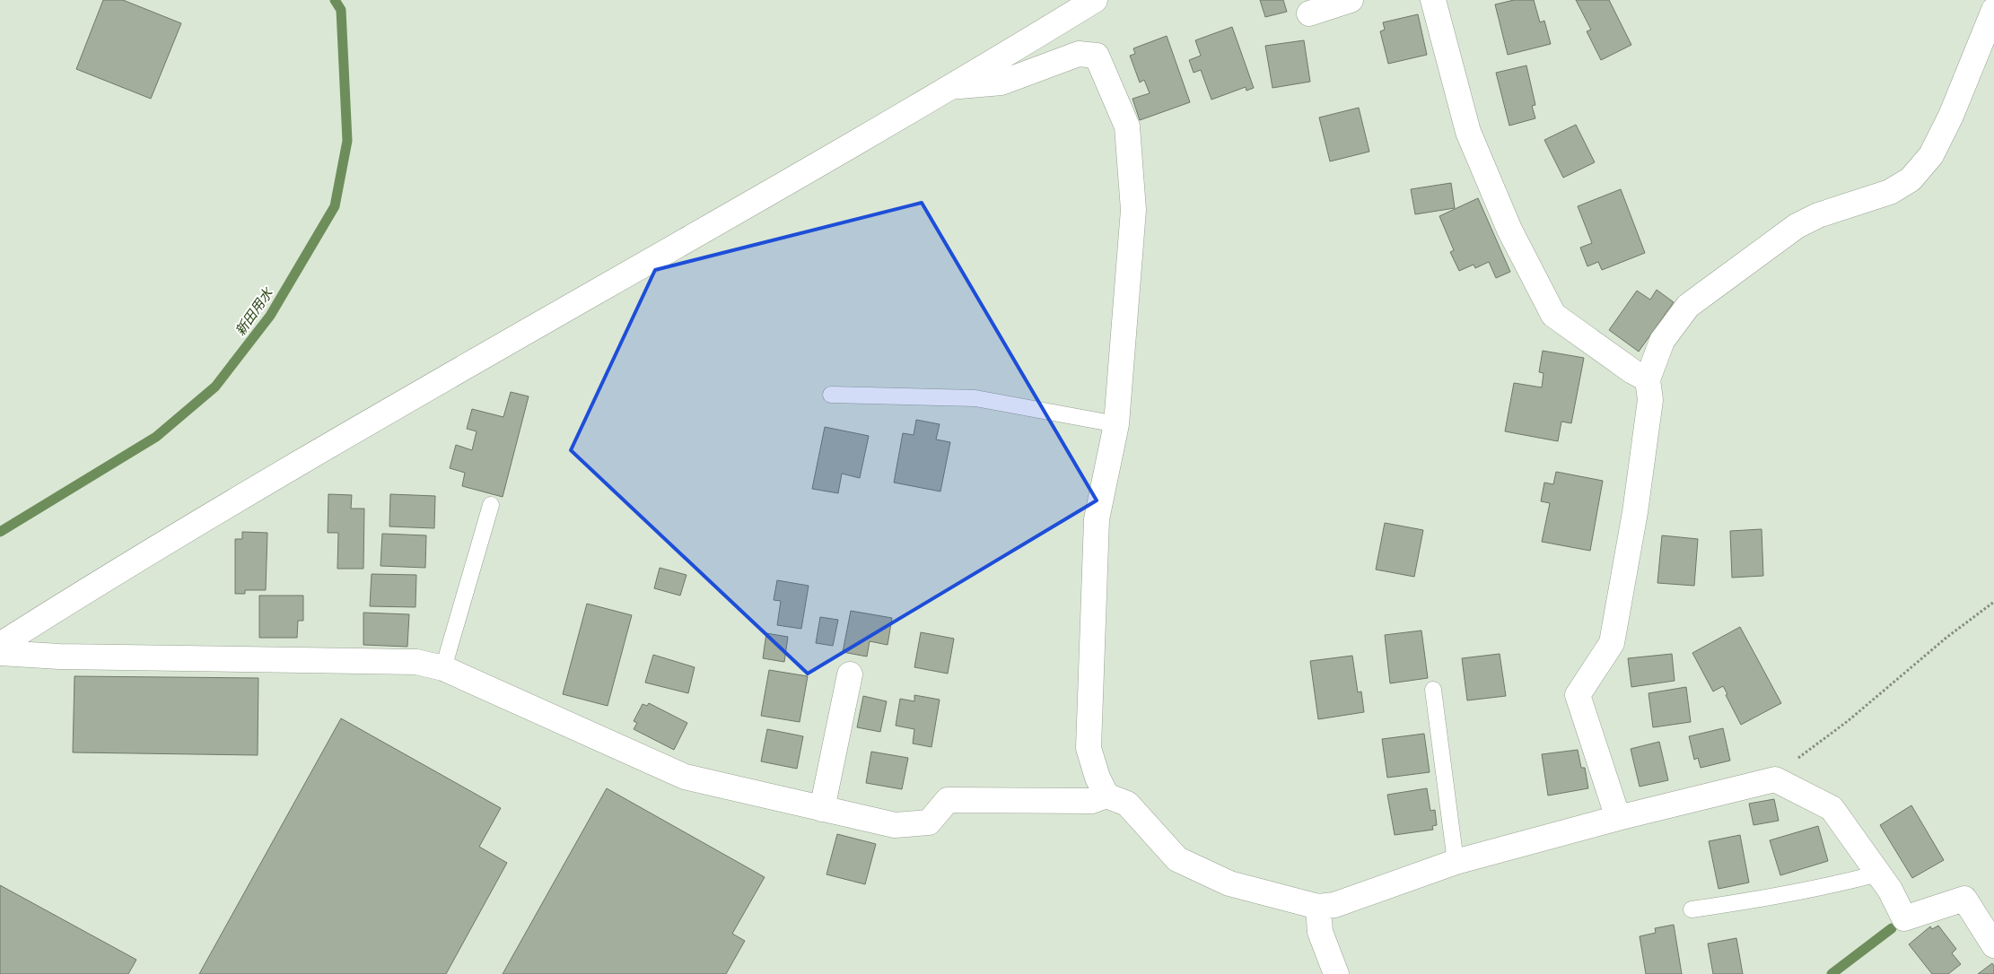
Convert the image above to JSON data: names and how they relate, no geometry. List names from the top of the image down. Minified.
{"water":["新田用水"]}
